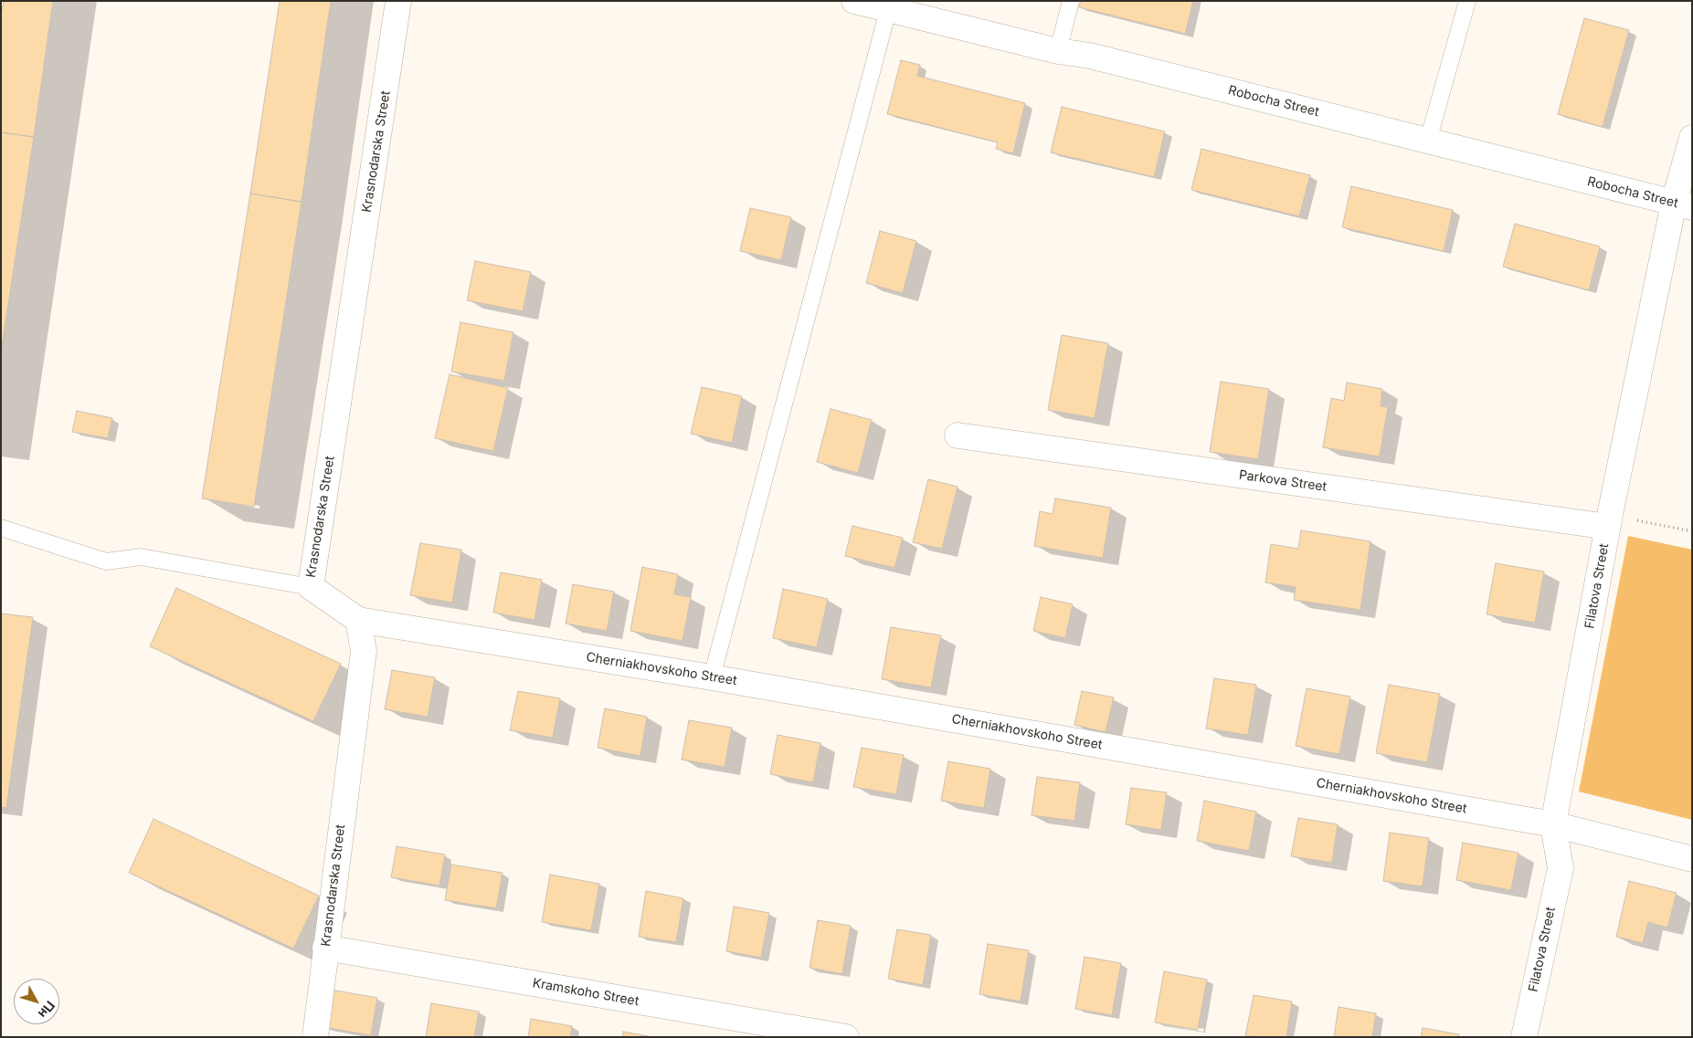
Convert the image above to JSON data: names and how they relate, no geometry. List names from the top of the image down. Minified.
{"streets":{"street":["Robocha Street","Krasnodarska Street","Parkova Street","Filatova Street","Cherniakhovskoho Street","Kramskoho Street"]},"crossings":[["Robocha Street","Filatova Street"],["Krasnodarska Street","Cherniakhovskoho Street"],["Krasnodarska Street","Kramskoho Street"],["Parkova Street","Filatova Street"],["Filatova Street","Cherniakhovskoho Street"]],"north":"bottom right"}
